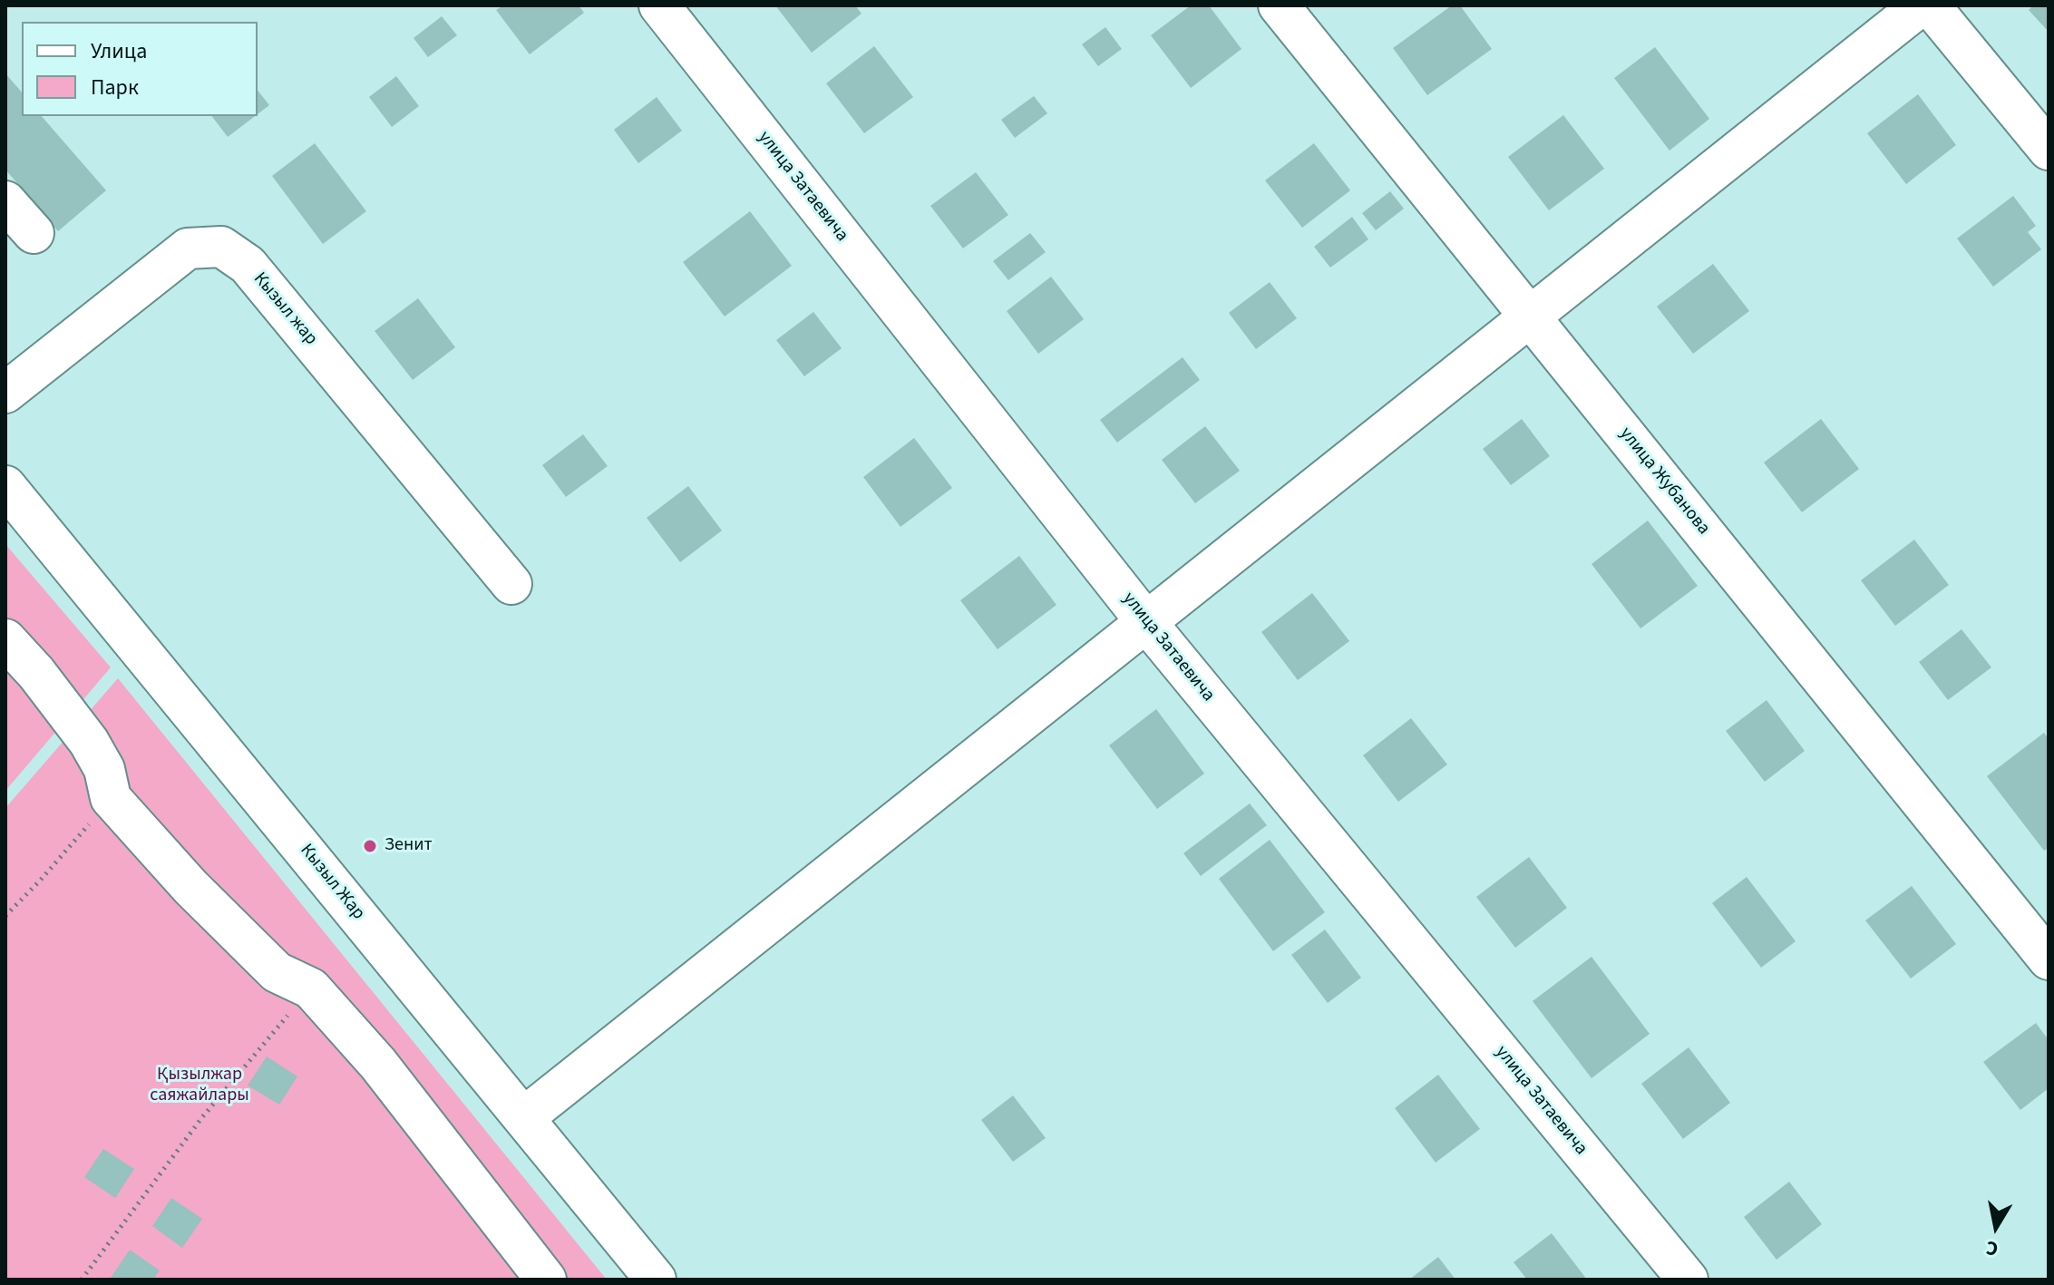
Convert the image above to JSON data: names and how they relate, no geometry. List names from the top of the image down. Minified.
{"streets":{"street":["улица Затаевича","Кызыл жар","улица Жубанова","Кызыл Жар"]},"parks":["Қызылжар саяжайлары"],"places":["Зенит"],"legend":["Улица","Парк"],"north":"bottom"}
